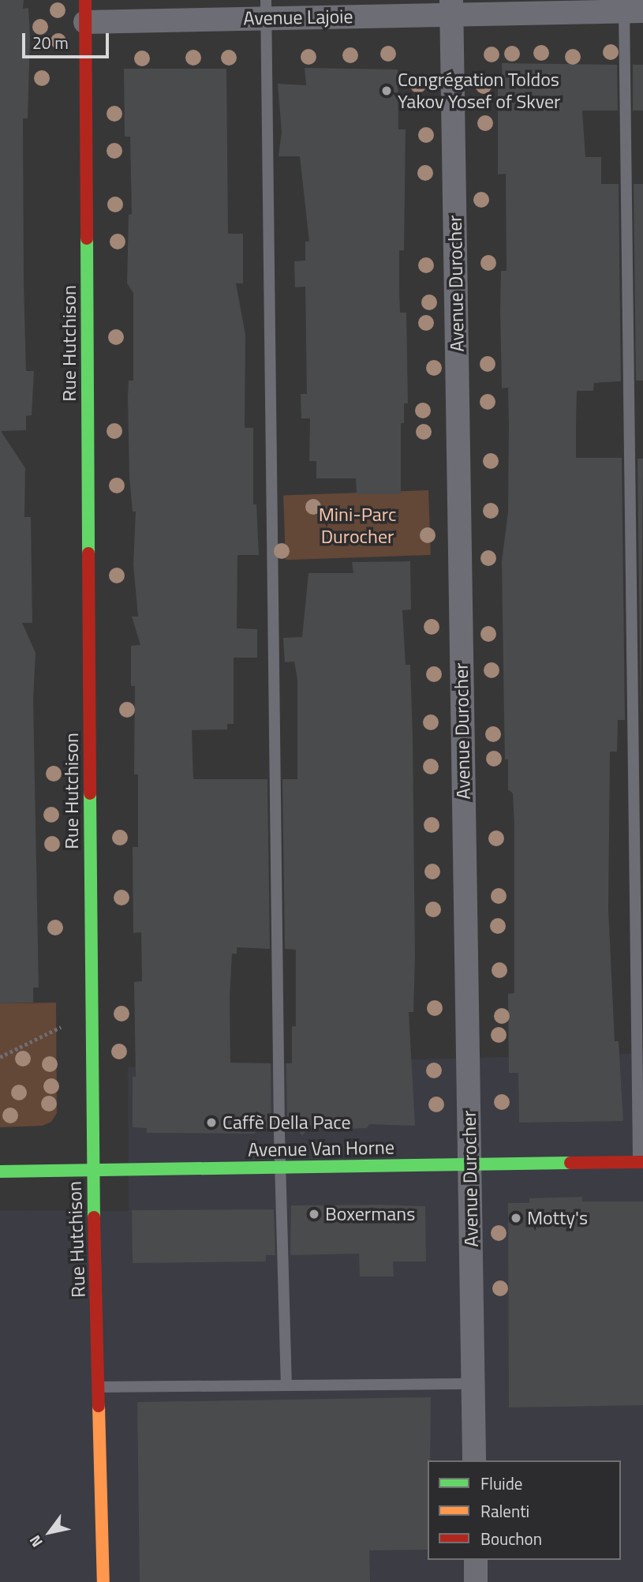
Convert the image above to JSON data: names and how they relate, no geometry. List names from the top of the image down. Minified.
{"streets":{"street":["Avenue Lajoie","Avenue Durocher","Rue Hutchison","Avenue Van Horne"]},"crossings":[["Avenue Lajoie","Avenue Durocher"],["Avenue Lajoie","Rue Hutchison"],["Avenue Durocher","Avenue Van Horne"],["Rue Hutchison","Avenue Van Horne"]],"parks":["Mini-Parc Durocher"],"places":["Congrégation Toldos Yakov Yosef of Skver","Caffè Della Pace","Boxermans","Motty's"],"legend":["Fluide","Ralenti","Bouchon"],"scale_bar":"20 m","north":"bottom left"}
